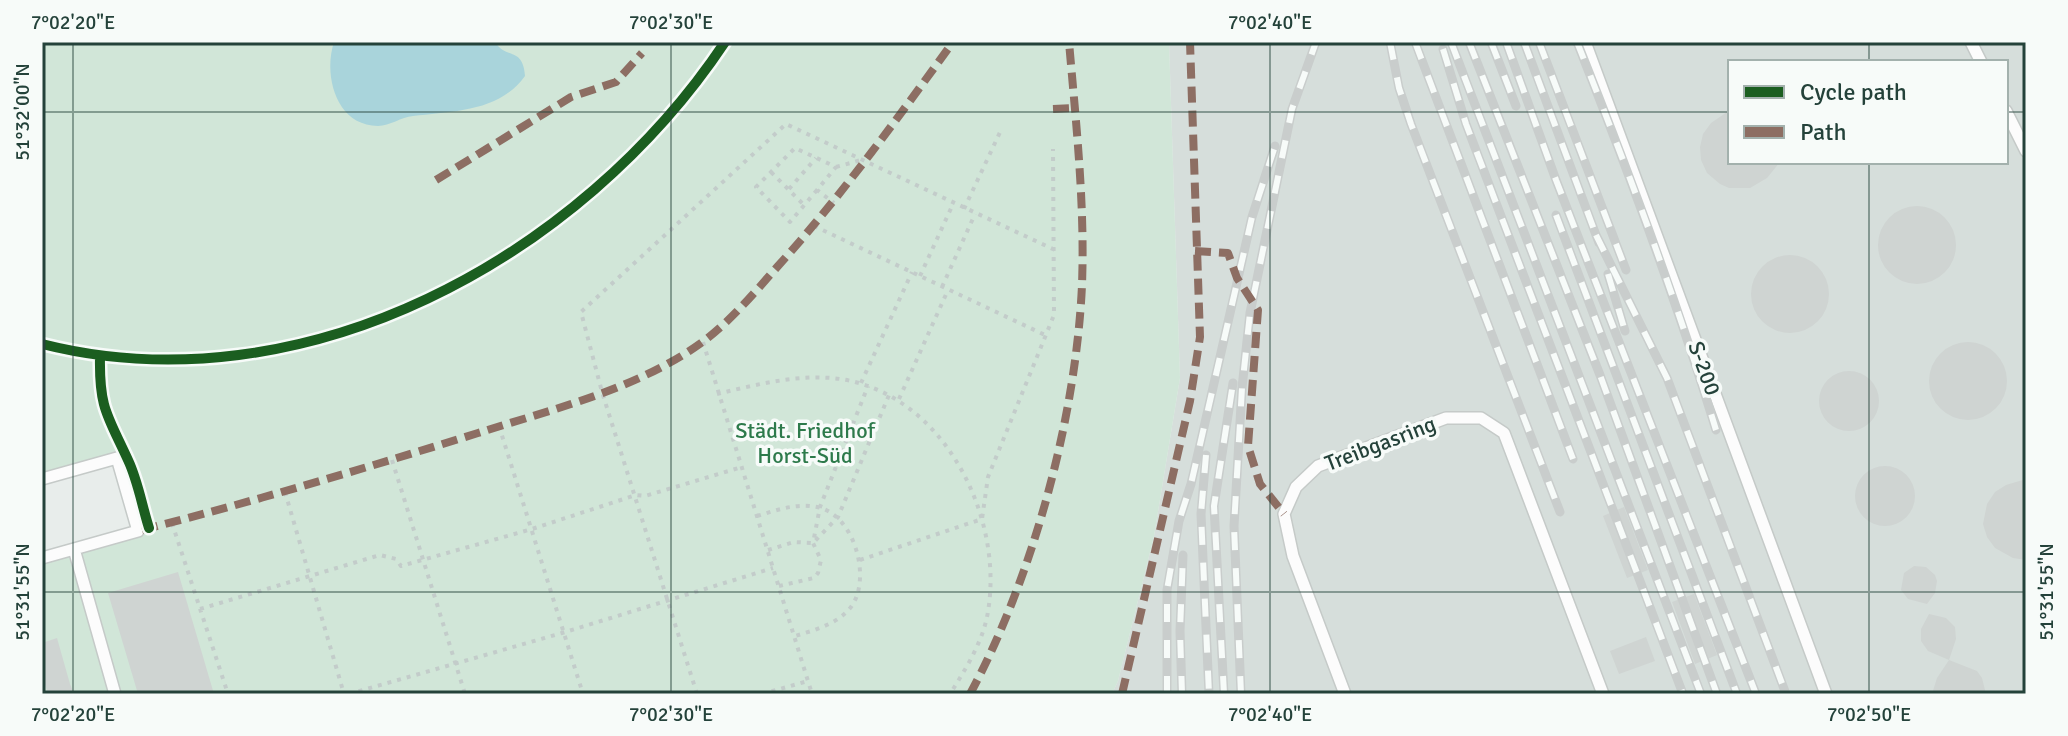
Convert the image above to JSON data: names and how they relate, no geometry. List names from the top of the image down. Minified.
{"streets":{"lane":["S-200","Treibgasring"]},"parks":["Städt. Friedhof Horst-Süd"],"legend":["Cycle path","Path"],"coordinates":["7°02'20\"E","7°02'30\"E","7°02'40\"E","51°32'00\"N","51°31'55\"N","7°02'50\"E"]}
